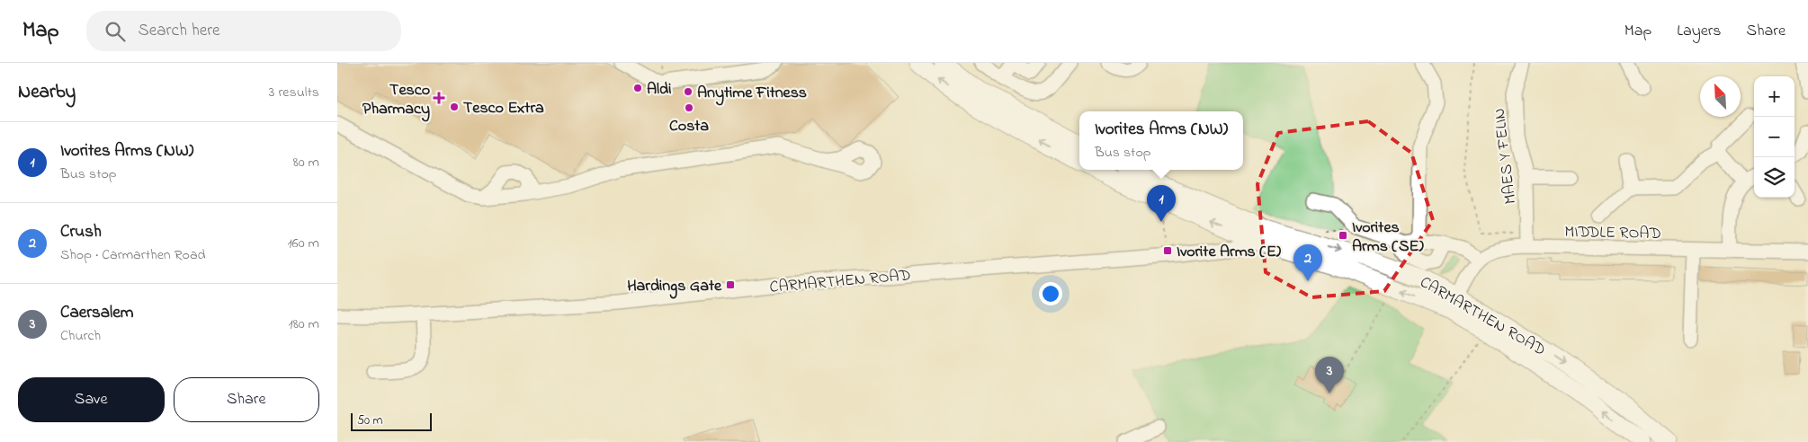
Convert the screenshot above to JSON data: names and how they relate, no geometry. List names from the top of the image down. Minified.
{"streets":{"main road":["CARMARTHEN ROAD"],"street":["MAES Y FELIN","MIDDLE ROAD"]},"crossings":[["MAES Y FELIN","MIDDLE ROAD"]],"places":{"other":["Aldi","Anytime Fitness","Tesco Extra","Costa"],"health":["Tesco Pharmacy"],"transit":["Ivorites Arms (SE)","Ivorite Arms (E)","Hardings Gate"]},"scale_bar":"50 m","north":"top left","page":{"header":"Map","search":"Search here","nav":["Map","Layers","Share"],"heading":["Nearby","3 results"],"map_buttons":["+","−"],"popup":["Ivorites Arms (NW)","Bus stop"],"list":[{"mark":"1","name":"Ivorites Arms (NW)","note":"Bus stop","value":"80 m"},{"mark":"2","name":"Crush","note":"Shop · Carmarthen Road","value":"160 m"},{"mark":"3","name":"Caersalem","note":"Church","value":"180 m"}],"pins":["1","2","3"],"buttons":["Save","Share"],"scale":"50 m"}}
